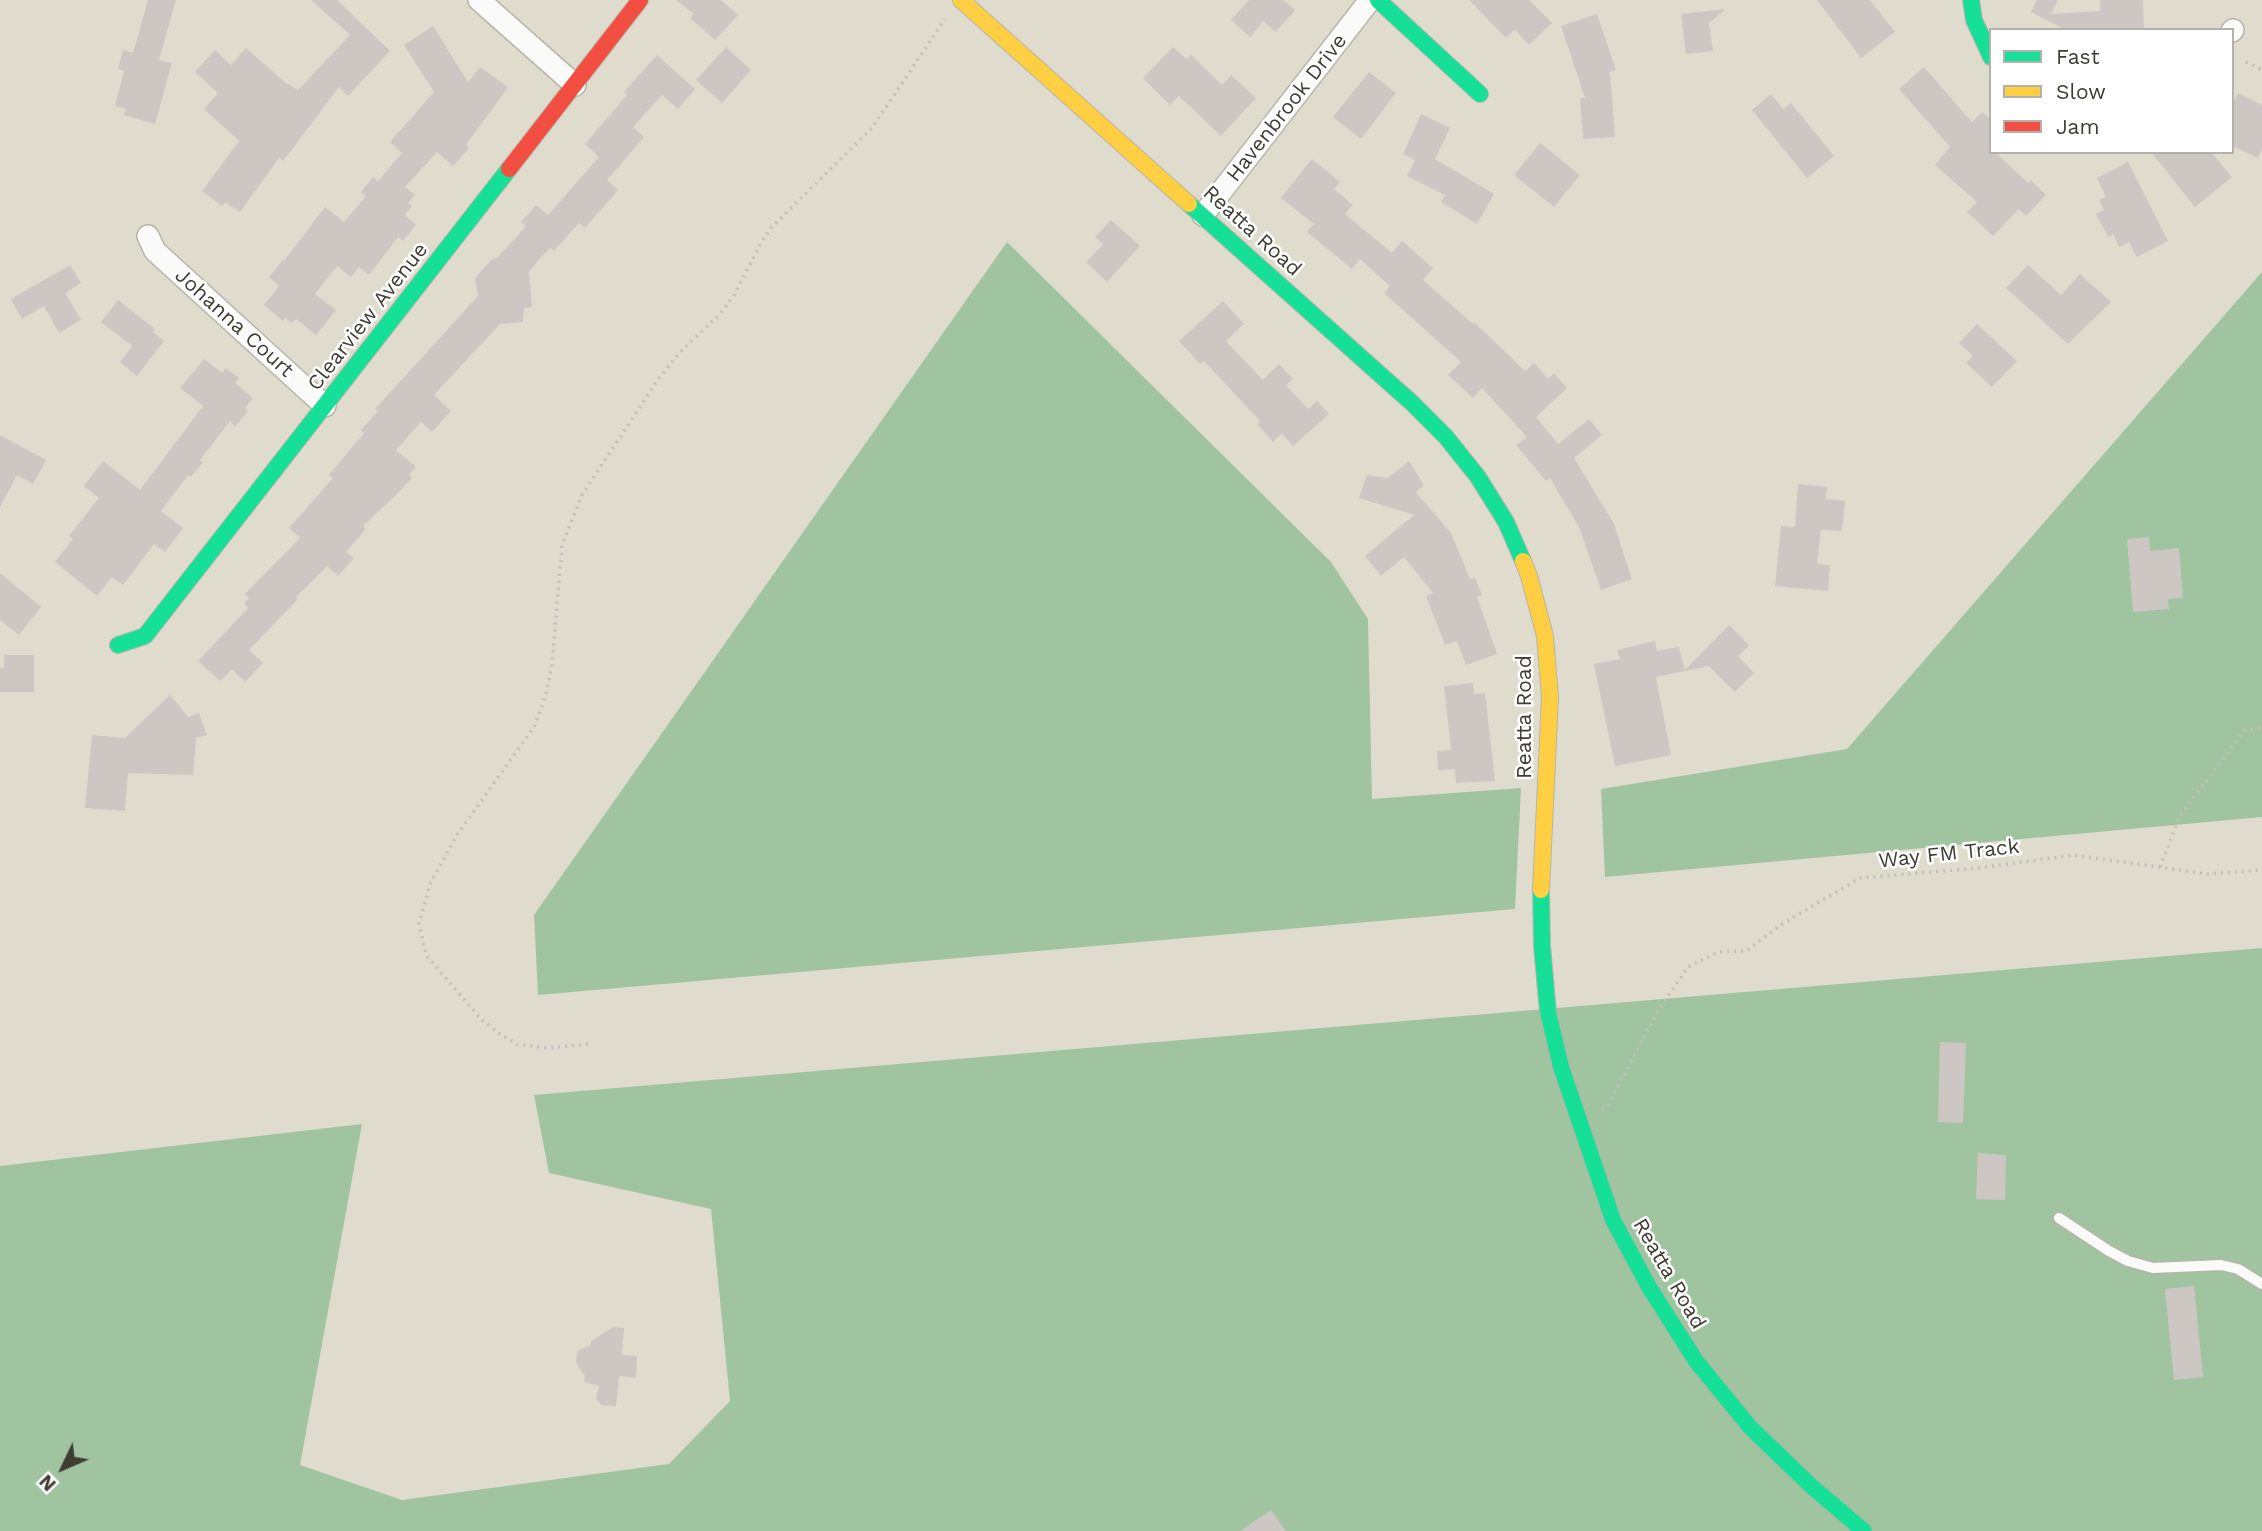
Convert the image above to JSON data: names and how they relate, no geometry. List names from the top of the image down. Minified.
{"streets":{"street":["Havenbrook Drive","Reatta Road","Clearview Avenue","Johanna Court"],"path":["Way FM Track"]},"crossings":[["Havenbrook Drive","Reatta Road"],["Reatta Road","Way FM Track"],["Clearview Avenue","Johanna Court"]],"legend":["Fast","Slow","Jam"],"north":"bottom left"}
